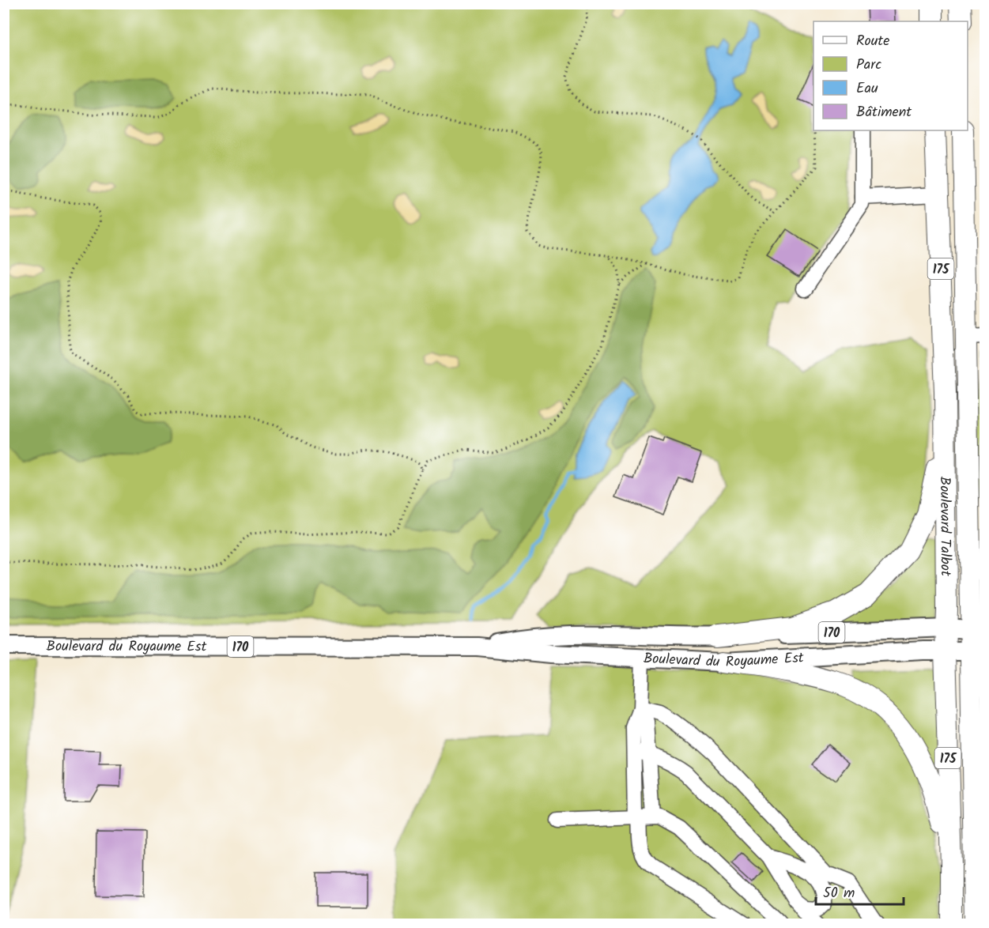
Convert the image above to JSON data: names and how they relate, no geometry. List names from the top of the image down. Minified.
{"streets":{"highway":["175","Boulevard Talbot"],"main road":["170","Boulevard du Royaume Est"]},"crossings":[["Boulevard Talbot","170"],["Boulevard Talbot","Boulevard du Royaume Est"],["170","Boulevard du Royaume Est"]],"legend":["Route","Parc","Eau","Bâtiment"],"scale_bar":"50 m"}
